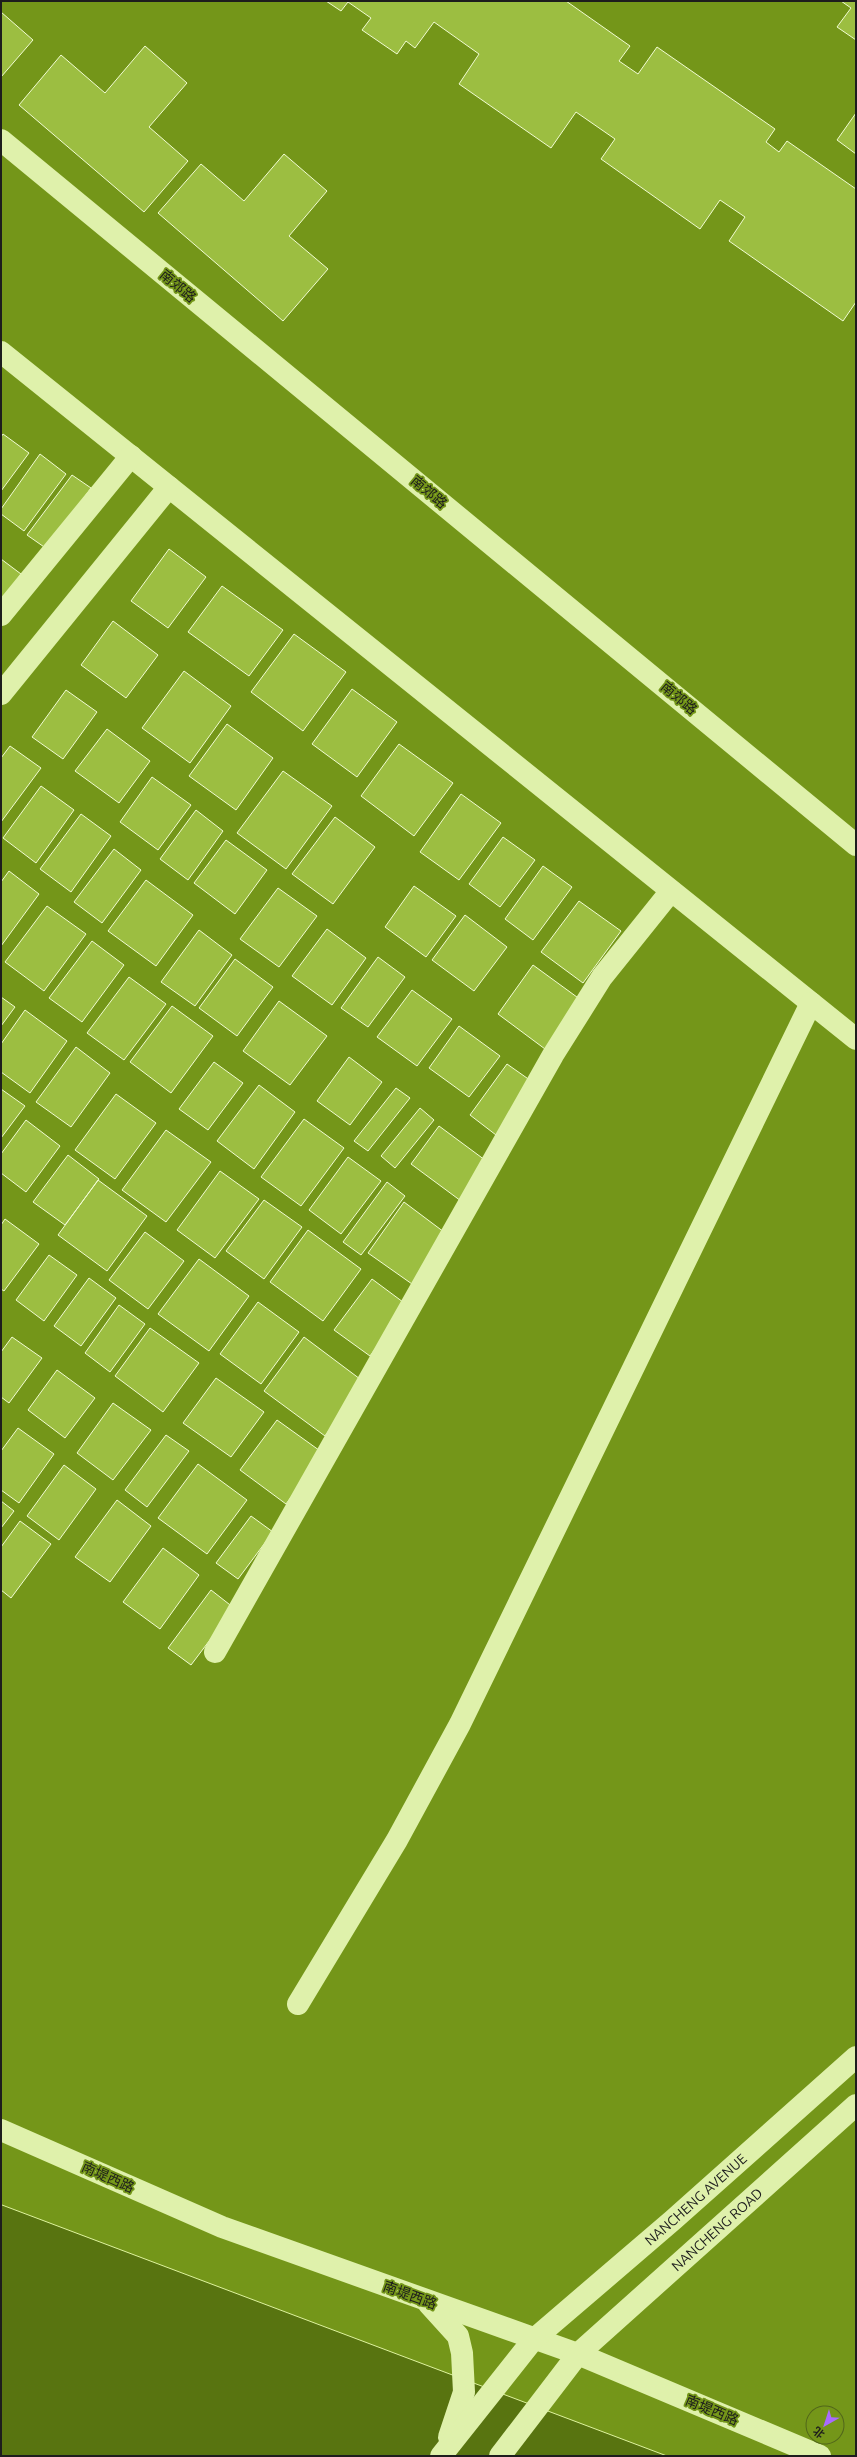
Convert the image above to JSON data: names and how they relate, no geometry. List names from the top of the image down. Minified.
{"streets":{"street":["南郊路","南堤西路","NANCHENG AVENUE","NANCHENG ROAD"]},"crossings":[["南堤西路","NANCHENG AVENUE"],["南堤西路","NANCHENG ROAD"]],"north":"bottom left"}
